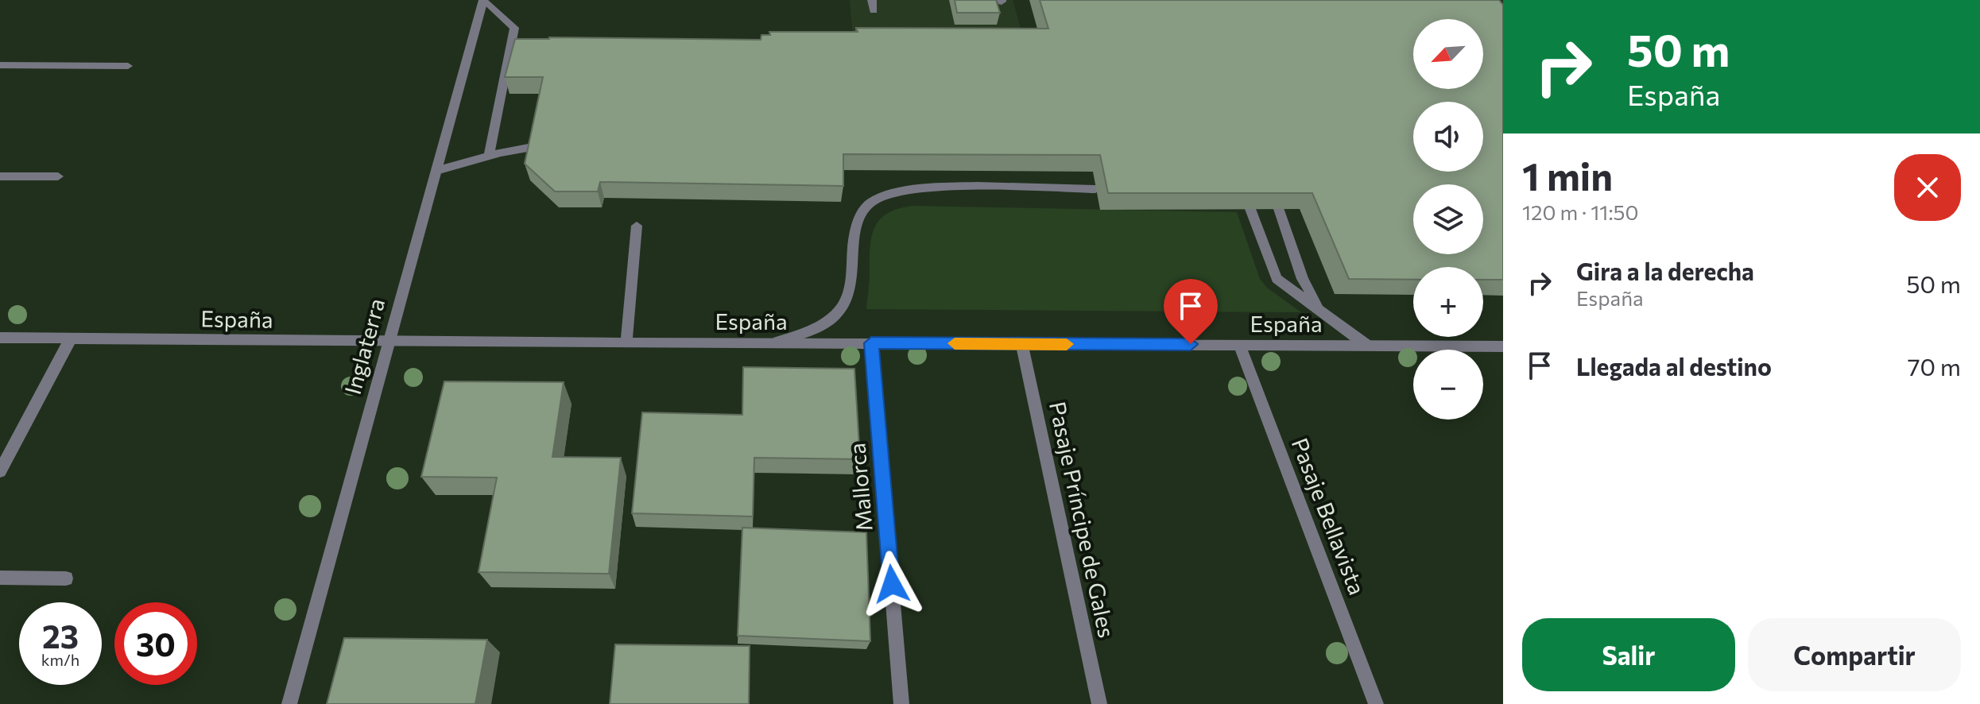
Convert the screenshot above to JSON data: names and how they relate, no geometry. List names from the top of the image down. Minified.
{"streets":{"street":["España","Inglaterra","Mallorca","Pasaje Bellavista","Pasaje Príncipe de Gales"]},"crossings":[["España","Inglaterra"],["España","Mallorca"],["España","Pasaje Bellavista"],["España","Pasaje Príncipe de Gales"]],"north":"bottom left","page":{"turn":["50 m","España"],"map_buttons":["+","−"],"heading":["1 min","120 m · 11:50"],"list":[{"name":"Gira a la derecha","note":"España","value":"50 m"},{"name":"Llegada al destino","value":"70 m"}],"speed":"23 km/h","limit":"30","buttons":["Salir","Compartir"]}}
